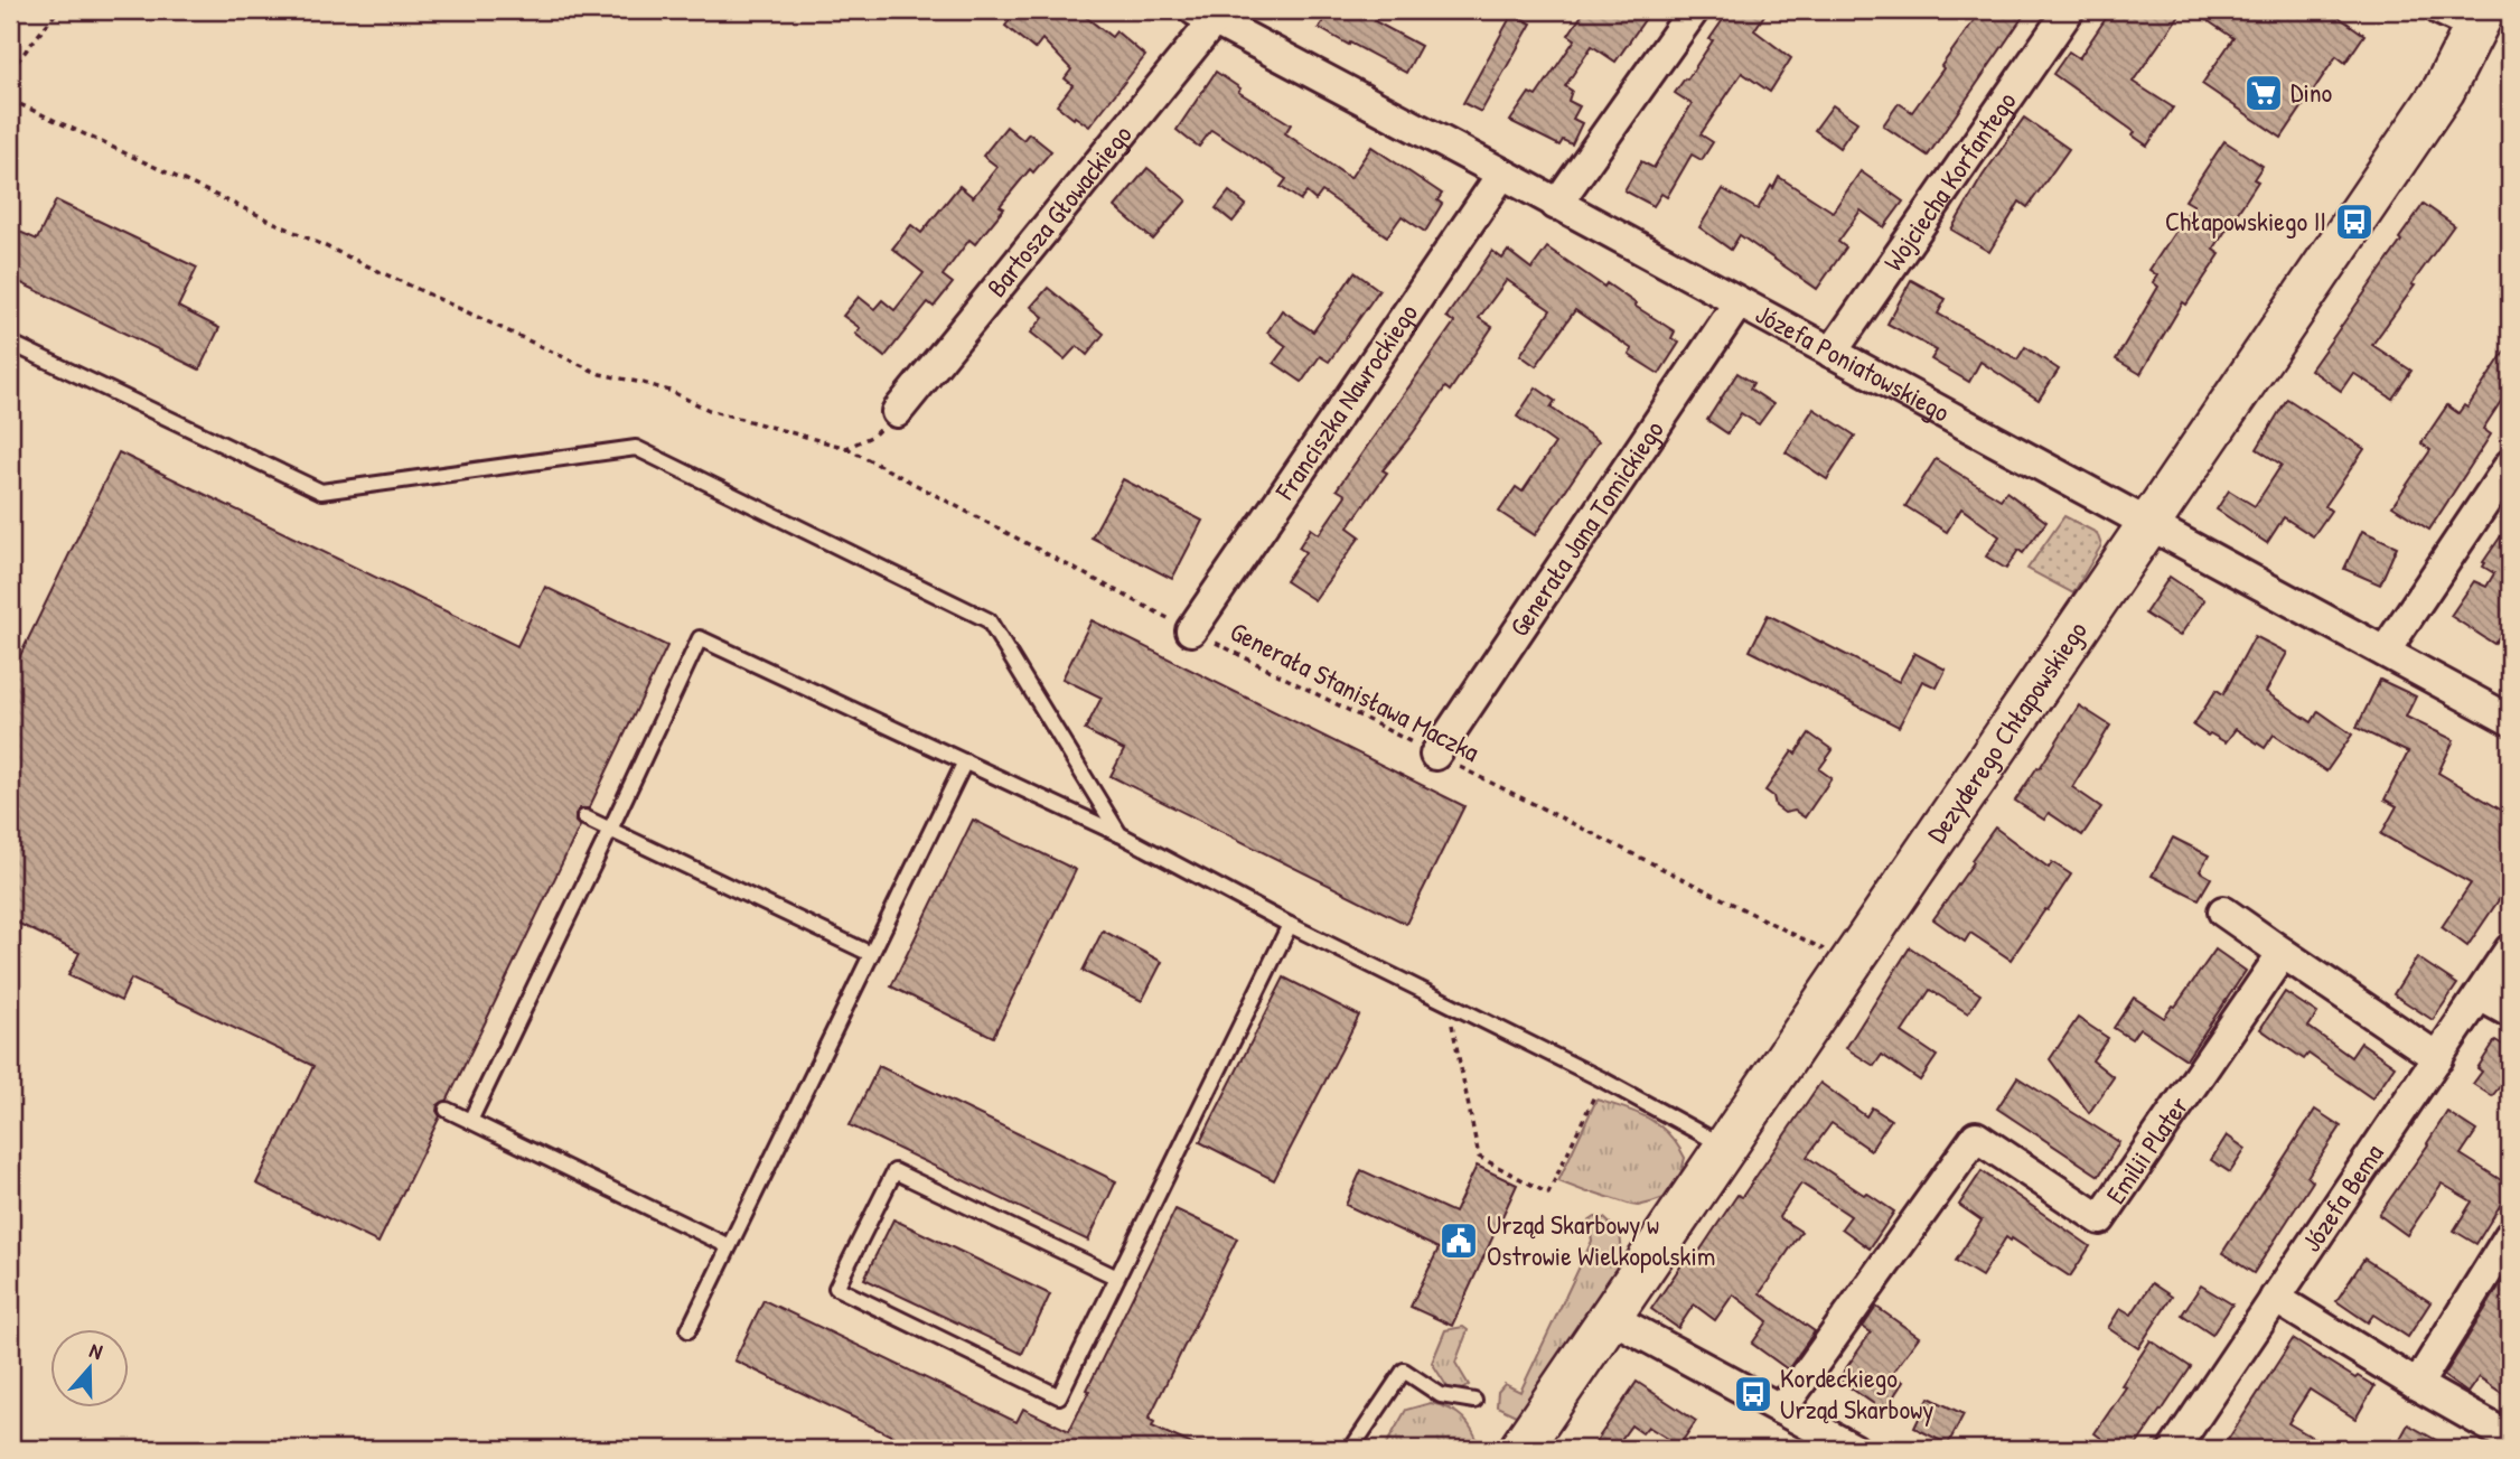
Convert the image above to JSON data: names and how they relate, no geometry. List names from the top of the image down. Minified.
{"streets":{"street":["Wojciecha Korfantego","Bartosza Głowackiego","Józefa Poniatowskiego","Franciszka Nawrockiego","Generała Jana Tomickiego","Dezyderego Chłapowskiego","Emilii Plater","Józefa Bema"],"path":["Generała Stanisława Maczka"]},"crossings":[["Wojciecha Korfantego","Józefa Poniatowskiego"],["Bartosza Głowackiego","Józefa Poniatowskiego"],["Józefa Poniatowskiego","Franciszka Nawrockiego"],["Józefa Poniatowskiego","Generała Jana Tomickiego"],["Józefa Poniatowskiego","Dezyderego Chłapowskiego"],["Franciszka Nawrockiego","Generała Stanisława Maczka"],["Generała Jana Tomickiego","Generała Stanisława Maczka"],["Generała Stanisława Maczka","Dezyderego Chłapowskiego"]],"places":{"supermarket":["Dino"],"bus stop":["Chłapowskiego II","Kordeckiego Urząd Skarbowy"],"public building":["Urząd Skarbowy w Ostrowie Wielkopolskim"]},"north":"top"}
